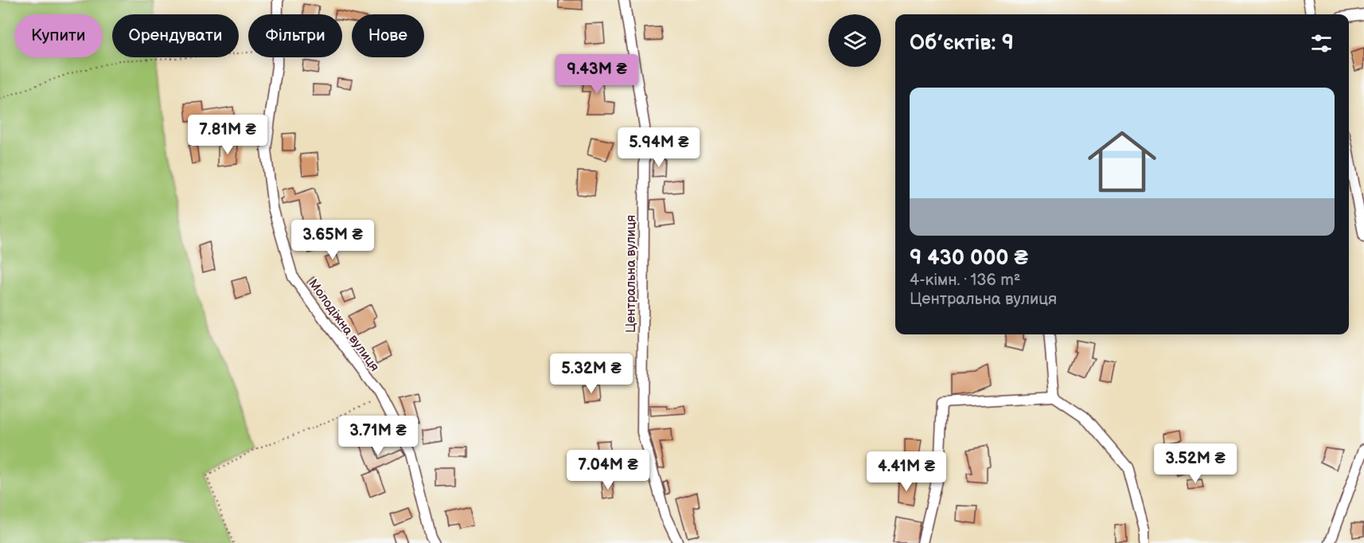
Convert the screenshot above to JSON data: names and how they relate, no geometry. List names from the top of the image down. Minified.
{"streets":{"street":["Центральна вулиця","Молодіжна вулиця"]},"page":{"chip":["Купити","Орендувати","Фільтри","Нове"],"heading":"Об’єктів: 9","price":["9.43M ₴","7.81M ₴","5.94M ₴","3.65M ₴","5.32M ₴","3.71M ₴","3.52M ₴","7.04M ₴","4.41M ₴"],"list":[{"name":"9 430 000 ₴","note":"4-кімн. · 136 m² · Центральна вулиця"}]}}
